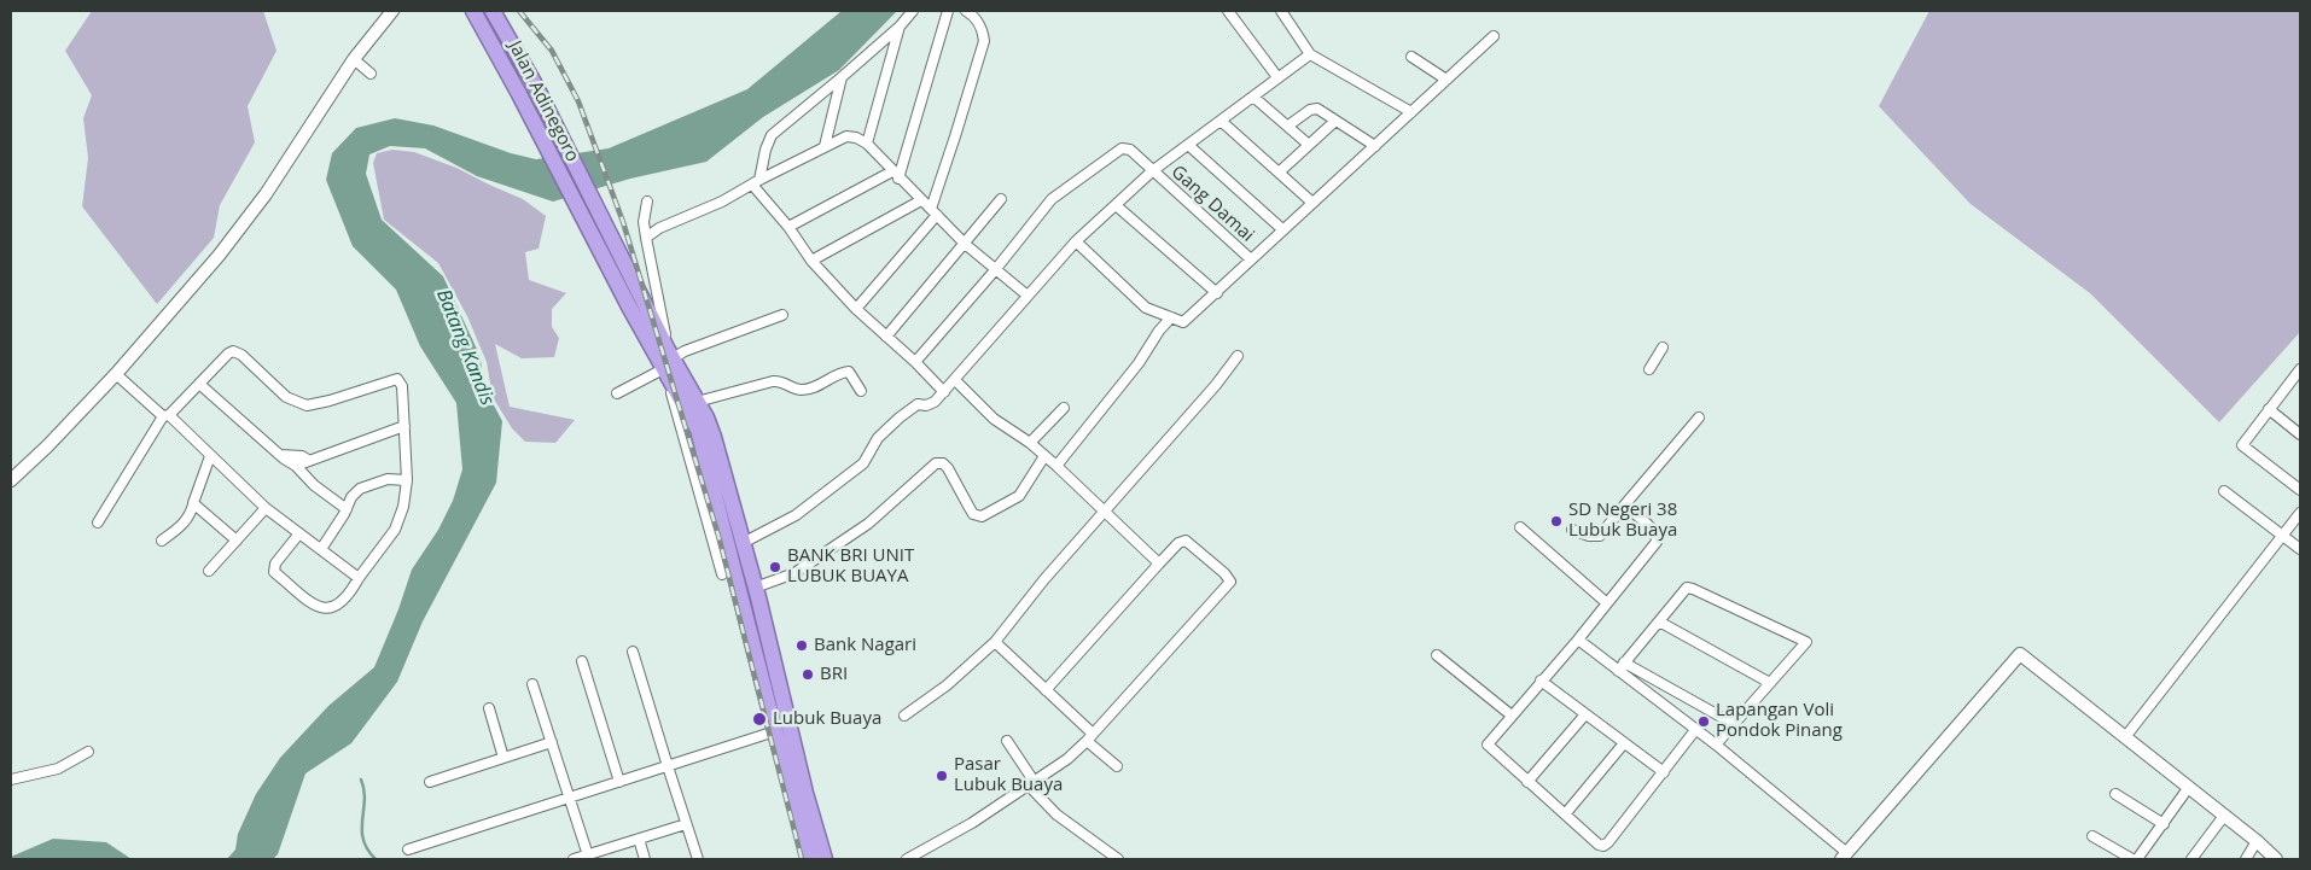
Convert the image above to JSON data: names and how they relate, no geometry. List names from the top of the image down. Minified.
{"streets":{"highway":["Jalan Adinegoro"],"street":["Gang Damai"]},"water":["Batang Kandis"],"places":["SD Negeri 38 Lubuk Buaya","BANK BRI UNIT LUBUK BUAYA","Bank Nagari","BRI","Lubuk Buaya","Lapangan Voli Pondok Pinang","Pasar Lubuk Buaya"]}
